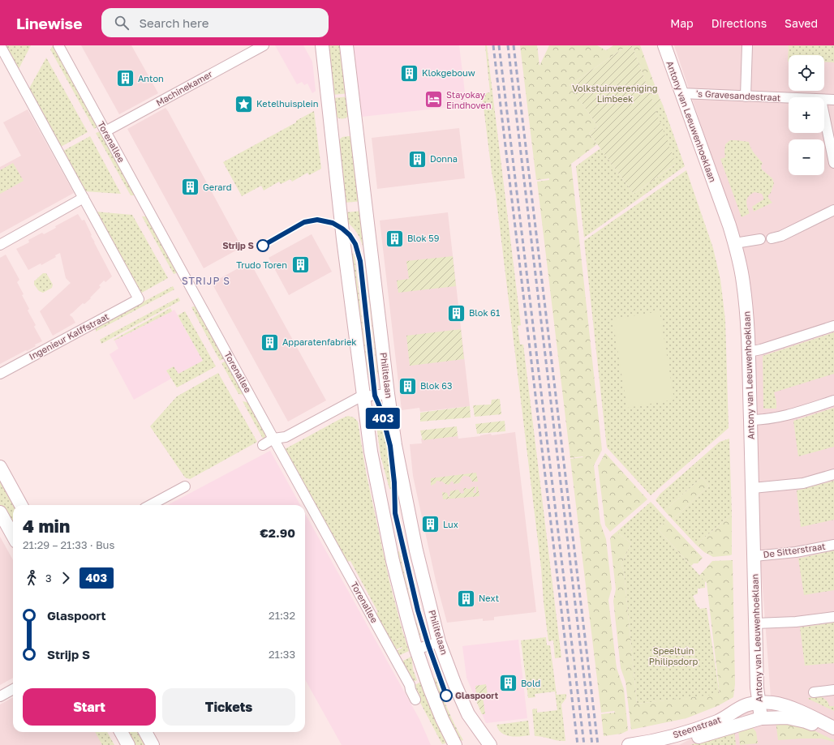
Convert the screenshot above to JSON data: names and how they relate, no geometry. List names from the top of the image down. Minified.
{"streets":{"street":["Machinekamer","'s Gravesandestraat","Antony van Leeuwenhoeklaan","Torenallee","Ingenieur Kalffstraat","Philitelaan","De Sitterstraat","Steenstraat"]},"crossings":[["Machinekamer","Torenallee"],["'s Gravesandestraat","Antony van Leeuwenhoeklaan"],["Antony van Leeuwenhoeklaan","De Sitterstraat"],["Antony van Leeuwenhoeklaan","Steenstraat"]],"districts":["STRIJP S"],"parks":["Volkstuinvereniging Limbeek","Speeltuin Philipsdorp"],"places":{"building":["Klokgebouw","Anton","Donna","Gerard","Blok 59","Trudo Toren","Blok 61","Apparatenfabriek","Blok 63","Lux","Next","Bold"],"hotel":["Stayokay Eindhoven"],"place":["Ketelhuisplein"],"other":["Strijp S","Glaspoort"]},"lines":["bus line 403"],"page":{"header":"Linewise","search":"Search here","nav":["Map","Directions","Saved"],"on_map":"403","map_buttons":["+","−"],"heading":["4 min","21:29 – 21:33 · Bus","€2.90"],"legs":["3","403"],"list":[{"name":"Glaspoort","value":"21:32"},{"name":"Strijp S","value":"21:33"}],"buttons":["Start","Tickets"]}}
